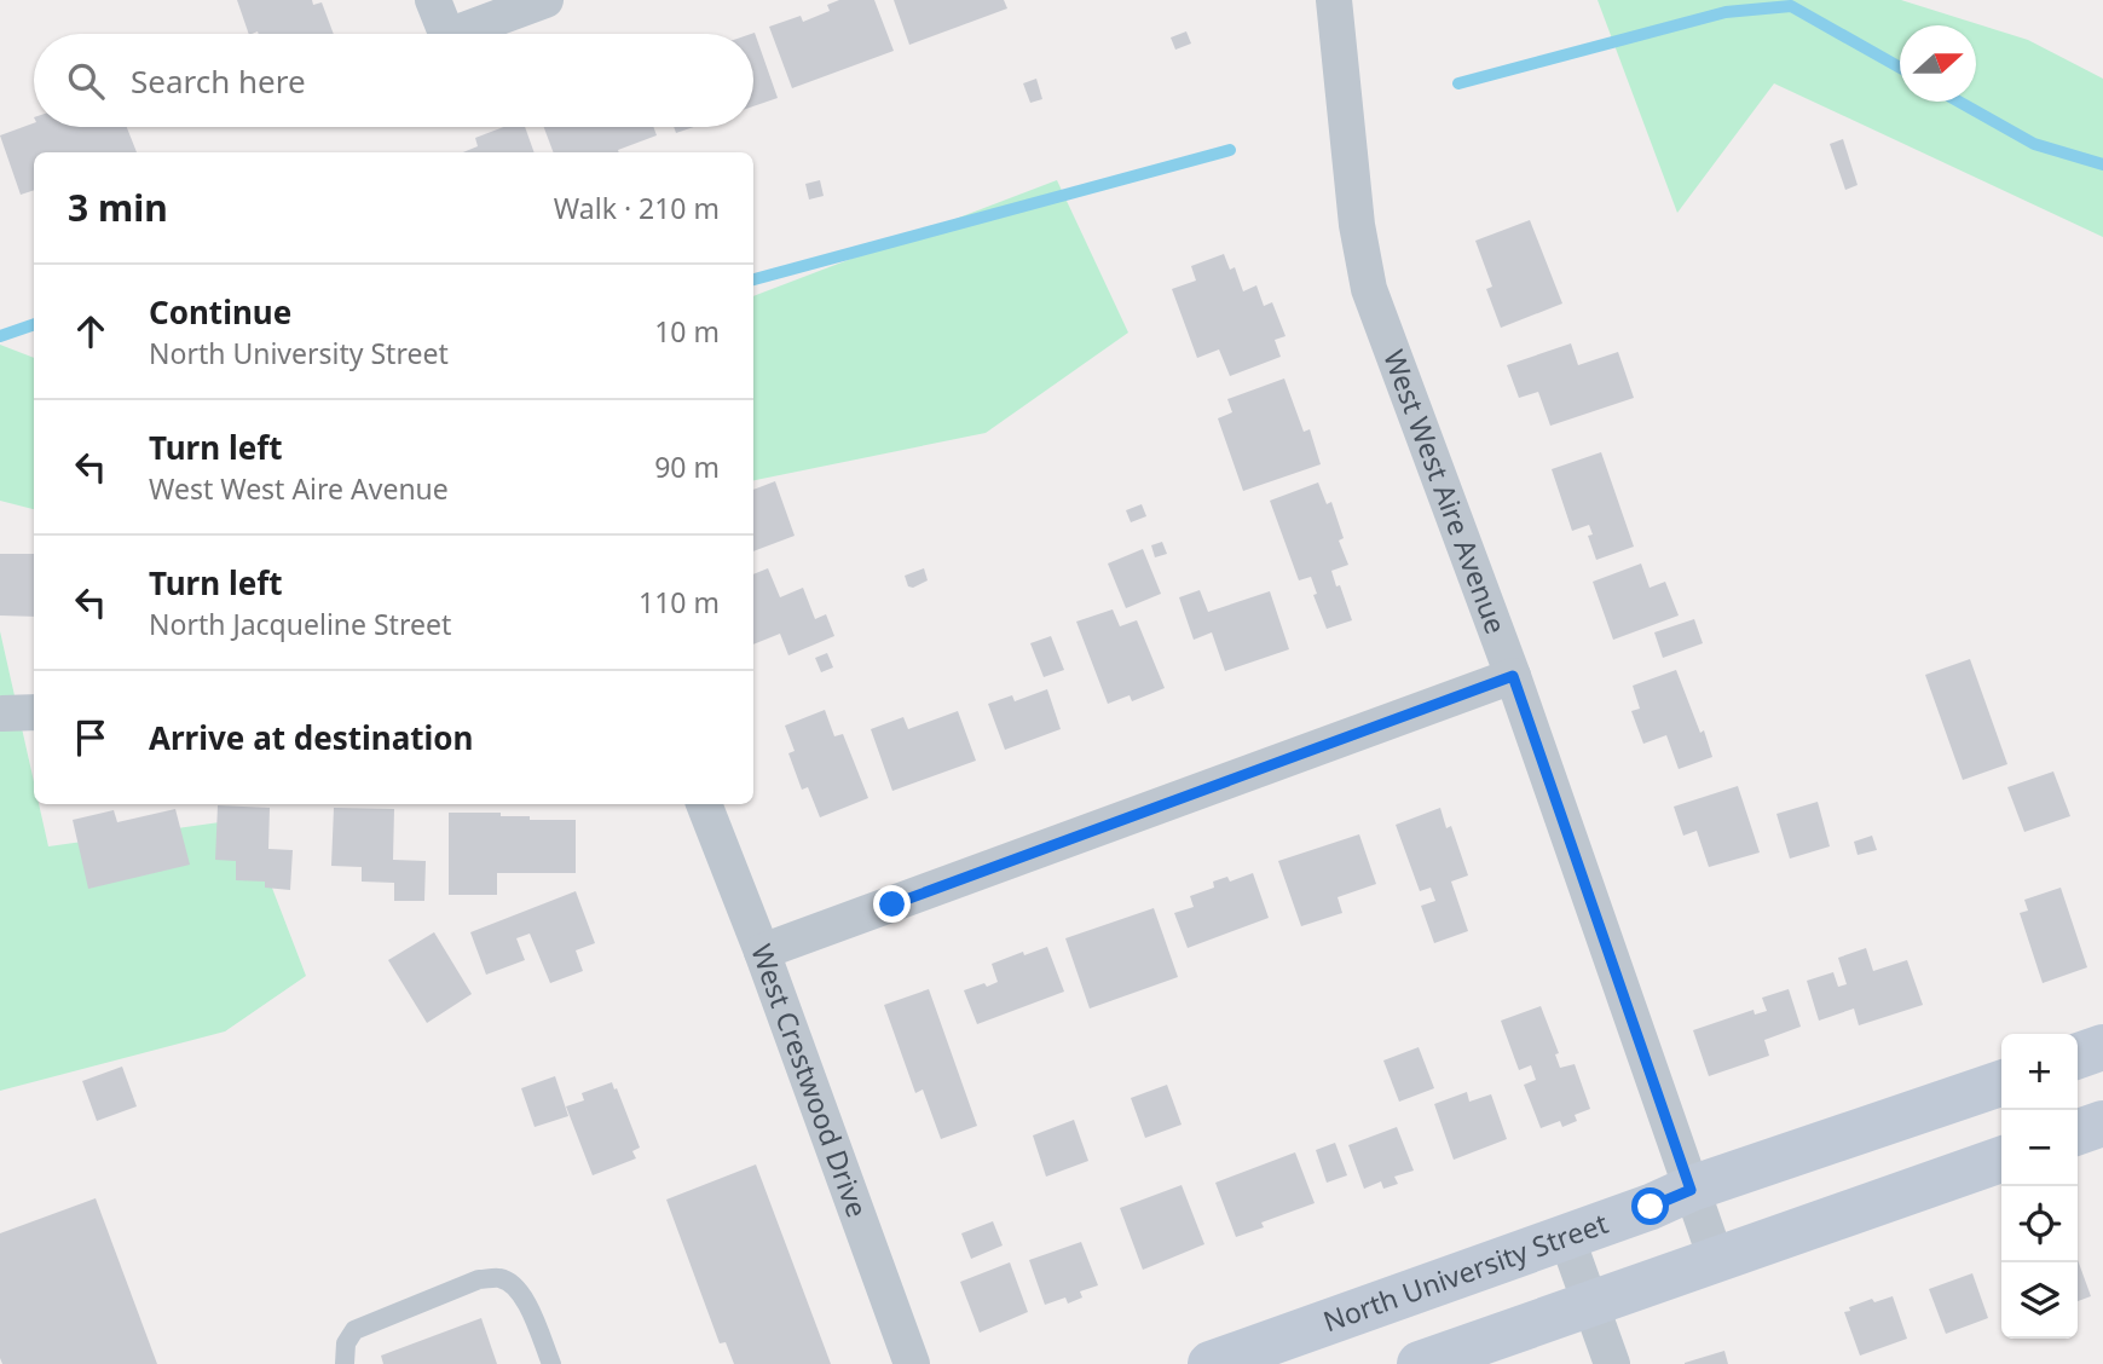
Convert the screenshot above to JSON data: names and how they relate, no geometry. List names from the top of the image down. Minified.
{"streets":{"main road":["North University Street"],"street":["West West Aire Avenue","West Crestwood Drive"]},"crossings":[["West West Aire Avenue","North University Street"]],"north":"right","page":{"search":"Search here","heading":["3 min","Walk · 210 m"],"list":[["Continue","North University Street","10 m"],["Turn left","West West Aire Avenue","90 m"],["Turn left","North Jacqueline Street","110 m"],"Arrive at destination"],"map_buttons":["+","−"]}}
